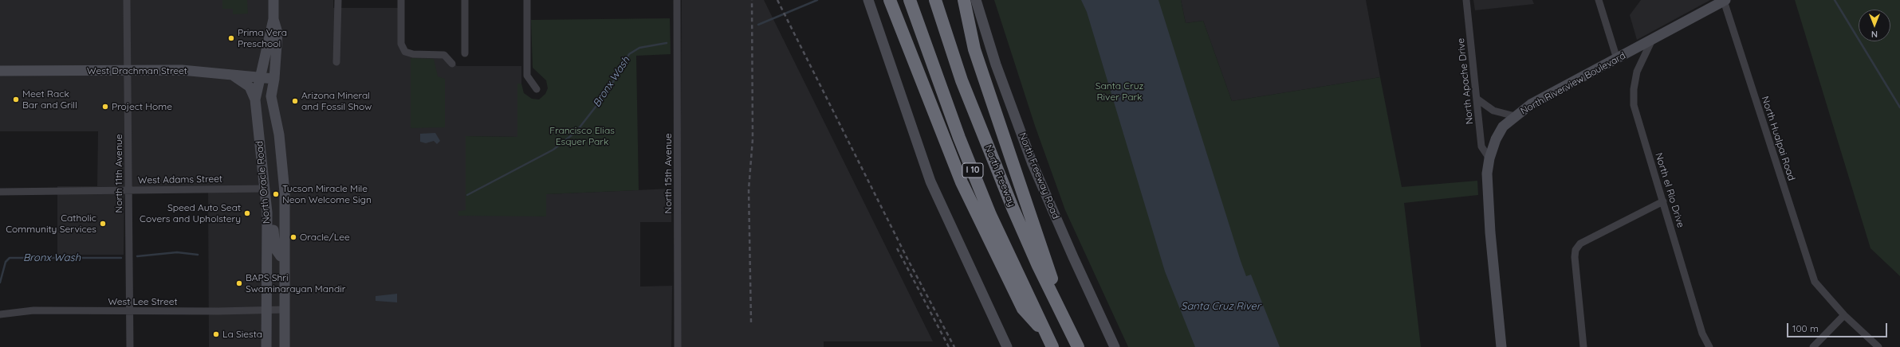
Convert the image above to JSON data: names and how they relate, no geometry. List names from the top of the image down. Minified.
{"streets":{"highway":["I 10","North Freeway"],"main road":["West Drachman Street","North Riverview Boulevard","North Freeway Road","North Oracle Road"],"street":["North Apache Drive","North Hualpai Road","North 11th Avenue","North 15th Avenue","West Adams Street","North el Rio Drive","West Lee Street"]},"crossings":[["West Drachman Street","North 11th Avenue"],["West Drachman Street","North Oracle Road"],["North Apache Drive","North Riverview Boulevard"],["North Riverview Boulevard","North Hualpai Road"],["North Riverview Boulevard","North el Rio Drive"],["North 11th Avenue","West Adams Street"],["North 11th Avenue","West Lee Street"],["West Adams Street","North Oracle Road"],["North Oracle Road","West Lee Street"]],"water":["Bronx Wash","Santa Cruz River"],"parks":["Santa Cruz River Park","Francisco Elias Esquer Park"],"places":["Prima Vera Preschool","Meet Rack Bar and Grill","Arizona Mineral and Fossil Show","Project Home","Tucson Miracle Mile Neon Welcome Sign","Speed Auto Seat Covers and Upholstery","Catholic Community Services","Oracle/Lee","BAPS Shri Swaminarayan Mandir","La Siesta"],"scale_bar":"100 m","north":"bottom"}
